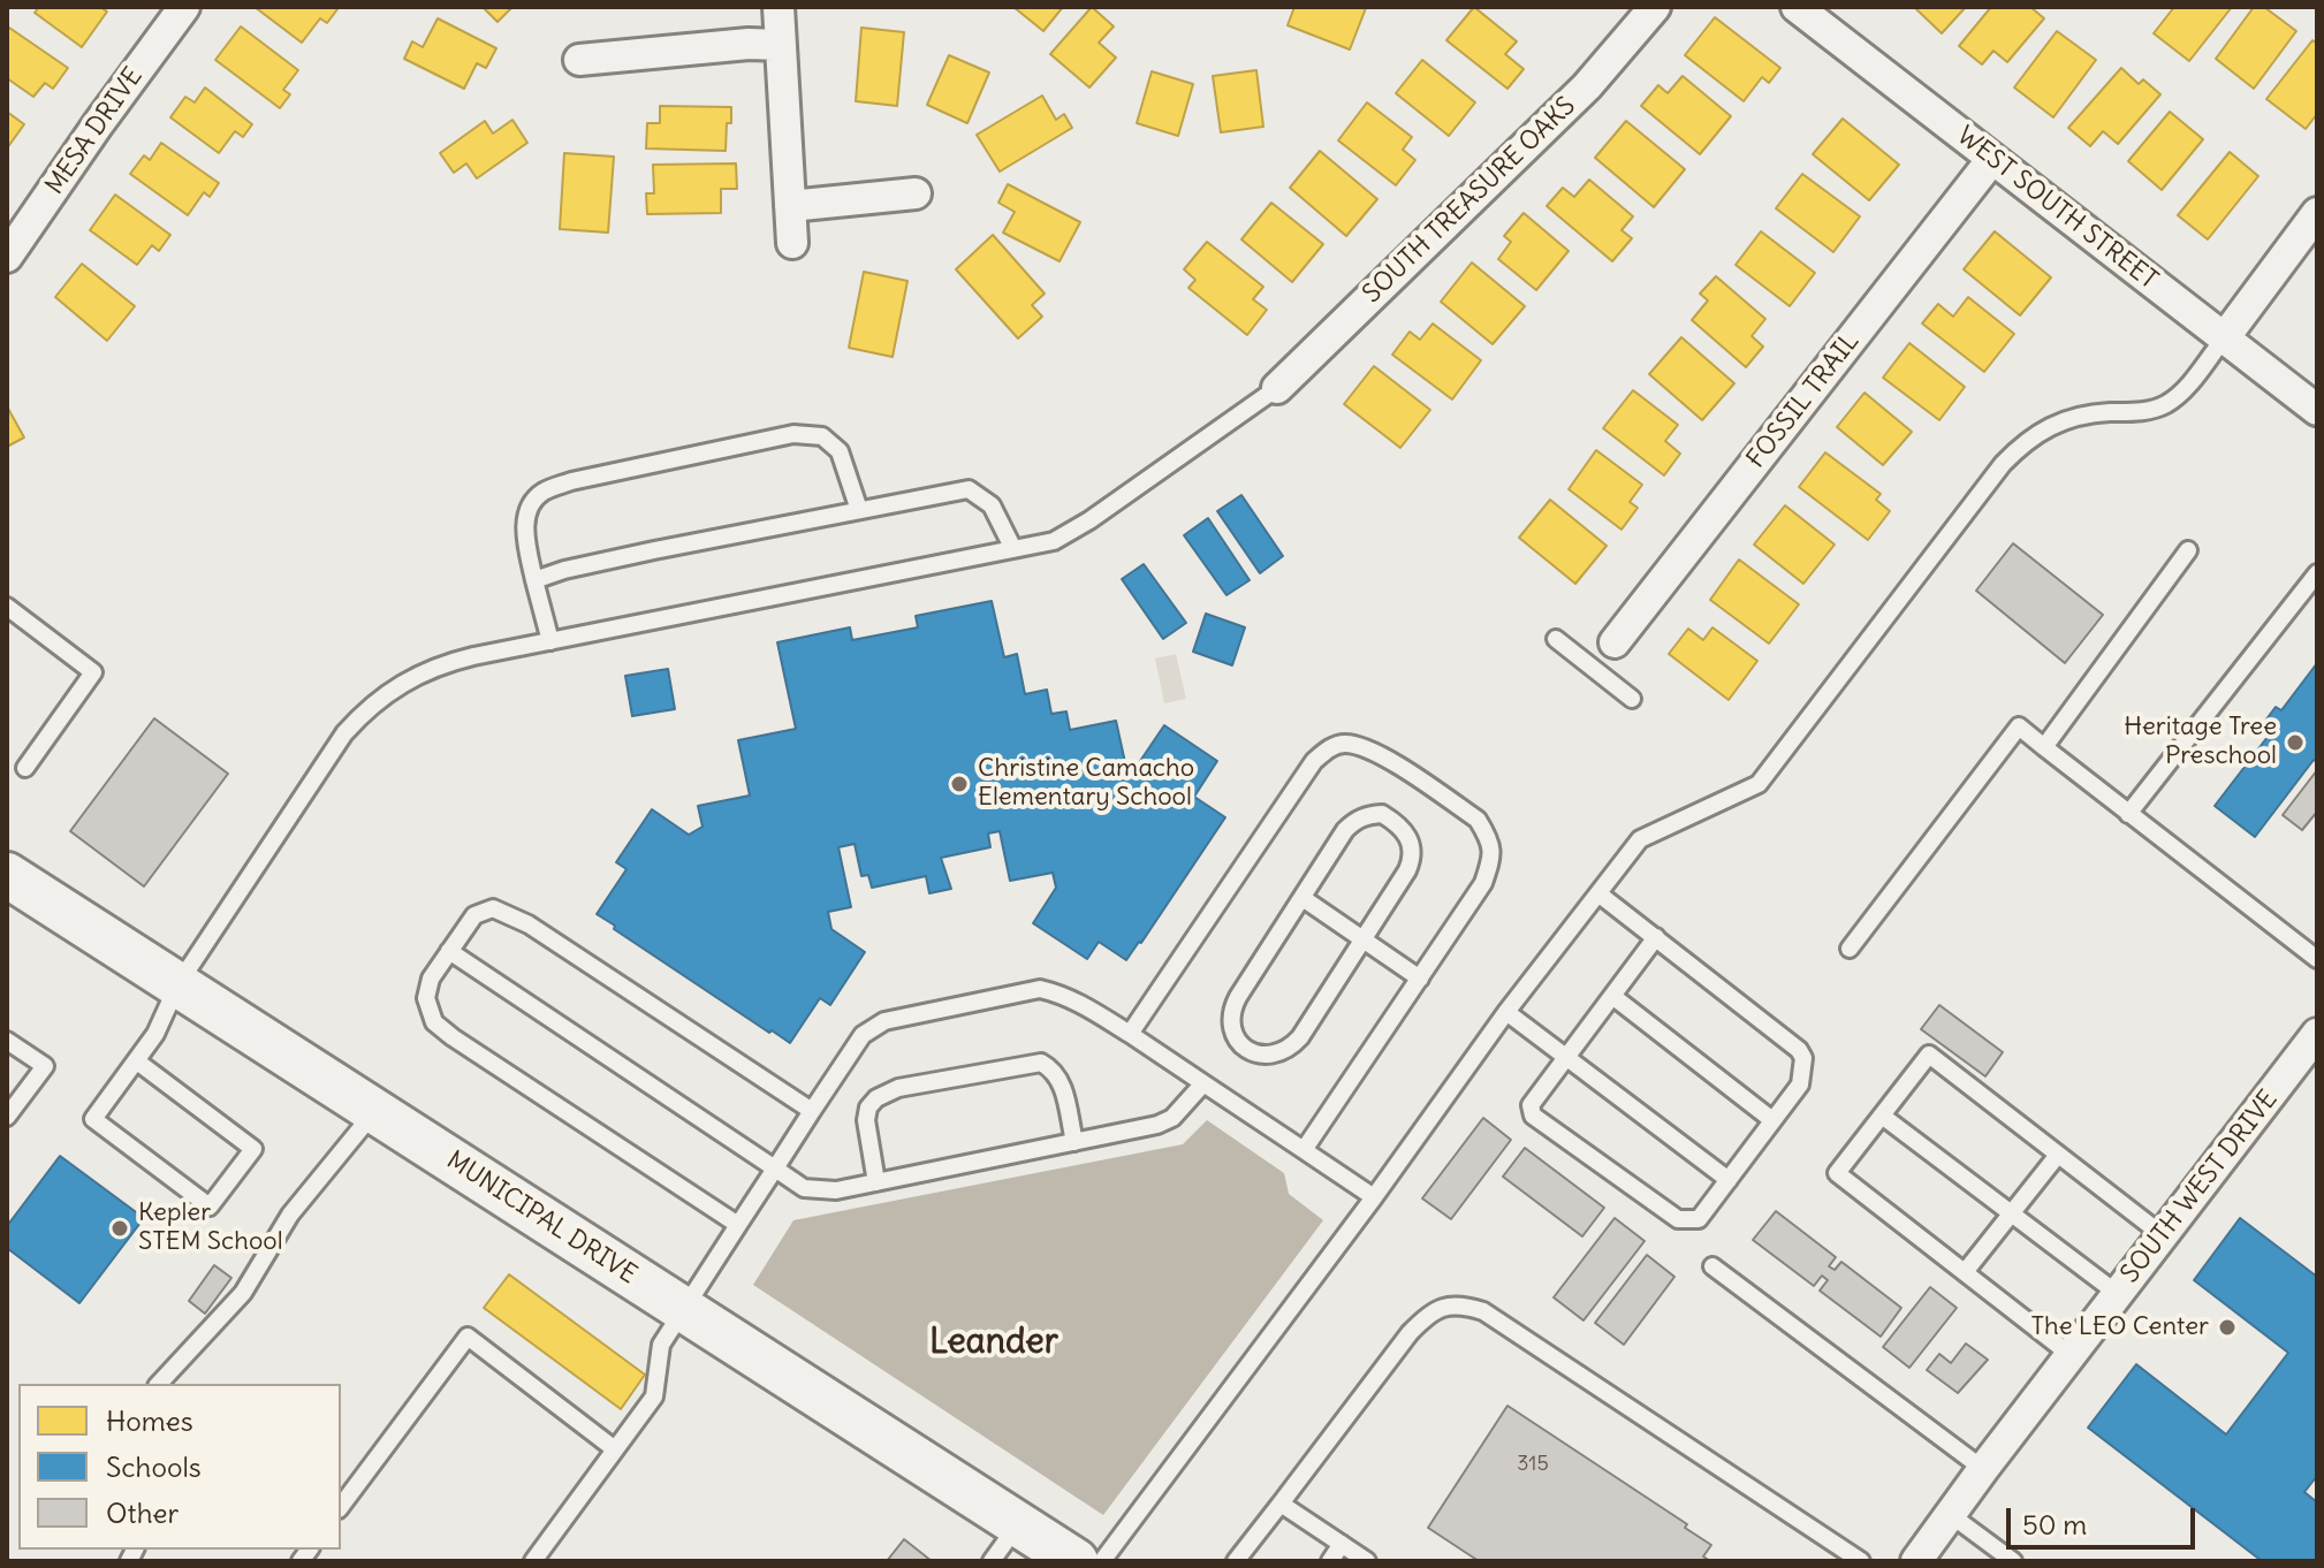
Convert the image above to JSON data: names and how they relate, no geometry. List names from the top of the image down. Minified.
{"streets":{"street":["MESA DRIVE","SOUTH TREASURE OAKS","WEST SOUTH STREET","FOSSIL TRAIL","SOUTH WEST DRIVE","MUNICIPAL DRIVE"]},"crossings":[["WEST SOUTH STREET","FOSSIL TRAIL"]],"districts":["Leander"],"places":["Heritage Tree Preschool","Christine Camacho Elementary School","Kepler STEM School","The LEO Center"],"house_numbers":["315"],"legend":["Homes","Schools","Other"],"scale_bar":"50 m"}
